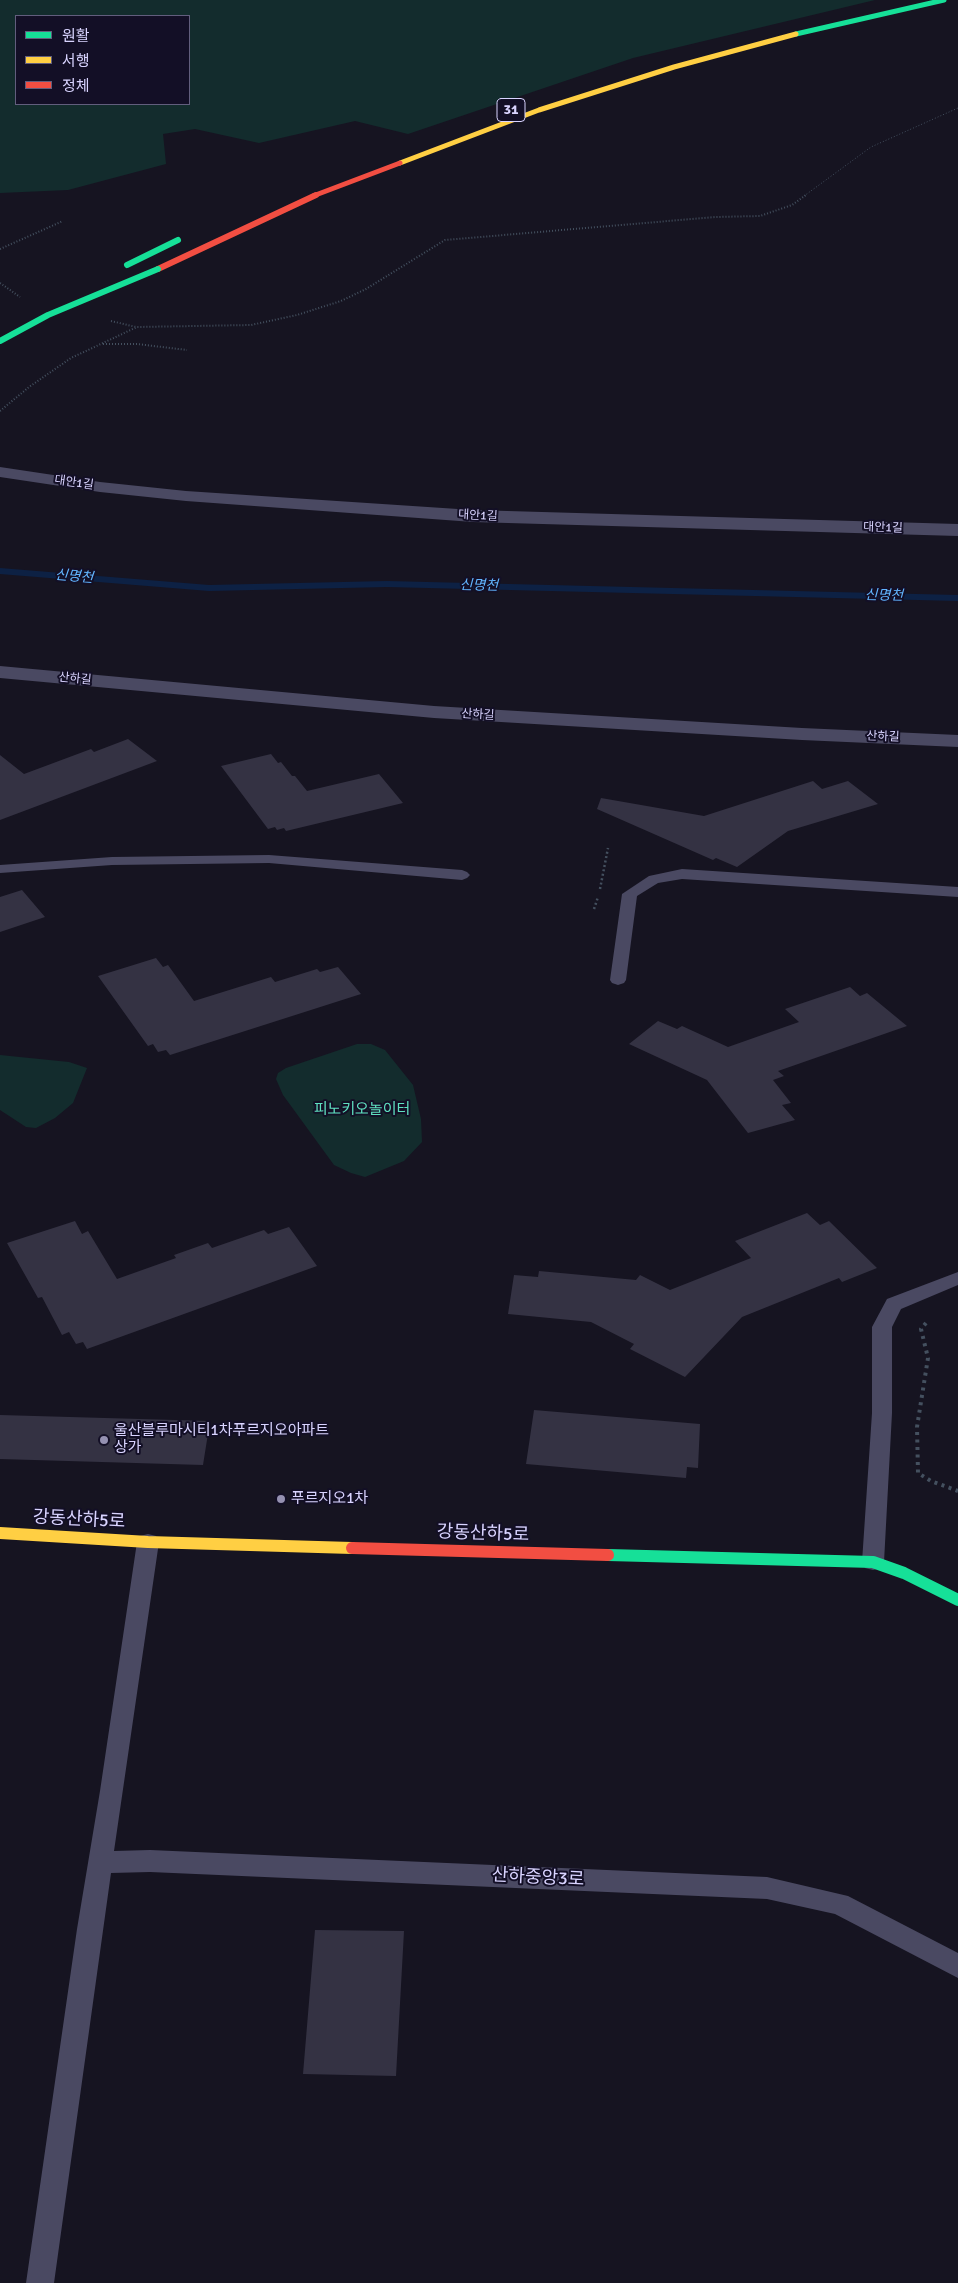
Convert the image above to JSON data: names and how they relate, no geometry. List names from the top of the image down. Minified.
{"streets":{"main road":["31","강동산하5로"],"street":["대안1길","산하길"],"lane":["산하중앙3로"]},"water":["신명천"],"parks":["피노키오놀이터"],"places":["울산블루마시티1차푸르지오아파트 상가","푸르지오1차"],"legend":["원활","서행","정체"]}
